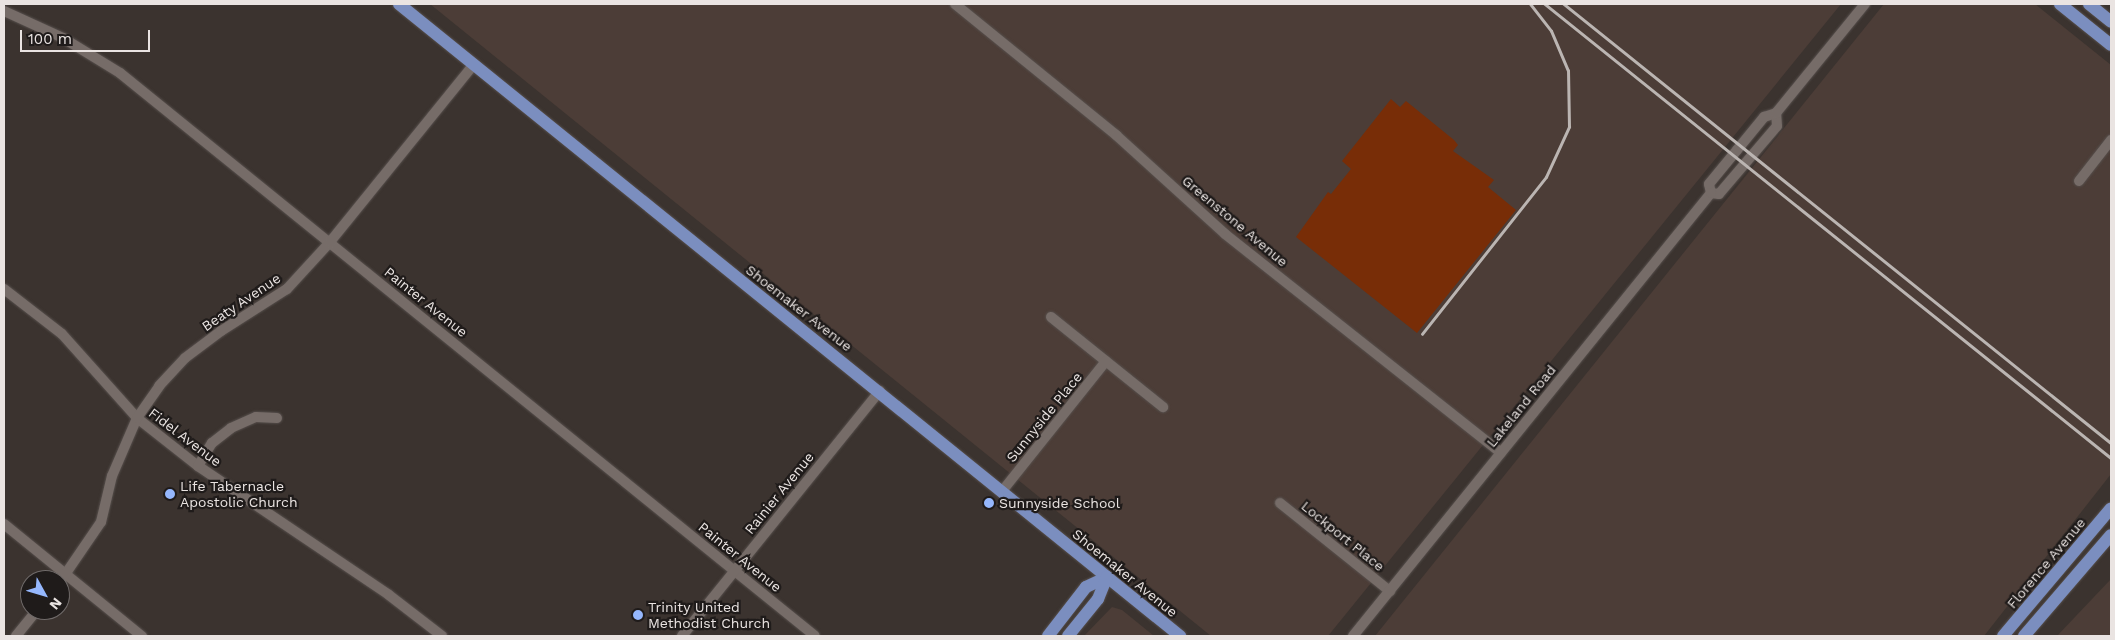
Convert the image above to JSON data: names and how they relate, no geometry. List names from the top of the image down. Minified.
{"streets":{"main road":["Shoemaker Avenue","Florence Avenue"],"street":["Greenstone Avenue","Beaty Avenue","Painter Avenue","Lakeland Road","Sunnyside Place","Fidel Avenue","Rainier Avenue","Lockport Place"]},"crossings":[["Greenstone Avenue","Lakeland Road"],["Beaty Avenue","Painter Avenue"],["Beaty Avenue","Shoemaker Avenue"],["Beaty Avenue","Fidel Avenue"],["Painter Avenue","Rainier Avenue"],["Shoemaker Avenue","Sunnyside Place"],["Shoemaker Avenue","Rainier Avenue"],["Lakeland Road","Lockport Place"]],"places":["Life Tabernacle Apostolic Church","Sunnyside School","Trinity United Methodist Church"],"scale_bar":"100 m","north":"bottom right"}
